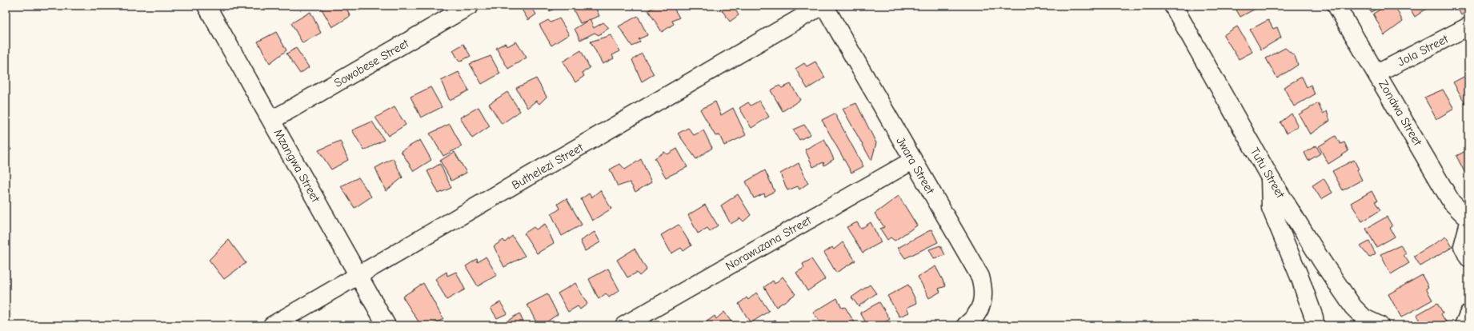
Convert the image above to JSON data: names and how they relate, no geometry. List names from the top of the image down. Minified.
{"streets":{"street":["Jola Street","Sowobese Street","Zondwa Street","Mzangwa Street","Jwara Street","Buthelezi Street","Tutu Street","Norawuzana Street"]},"crossings":[["Jola Street","Zondwa Street"],["Sowobese Street","Mzangwa Street"],["Mzangwa Street","Buthelezi Street"],["Jwara Street","Buthelezi Street"],["Jwara Street","Norawuzana Street"]]}
